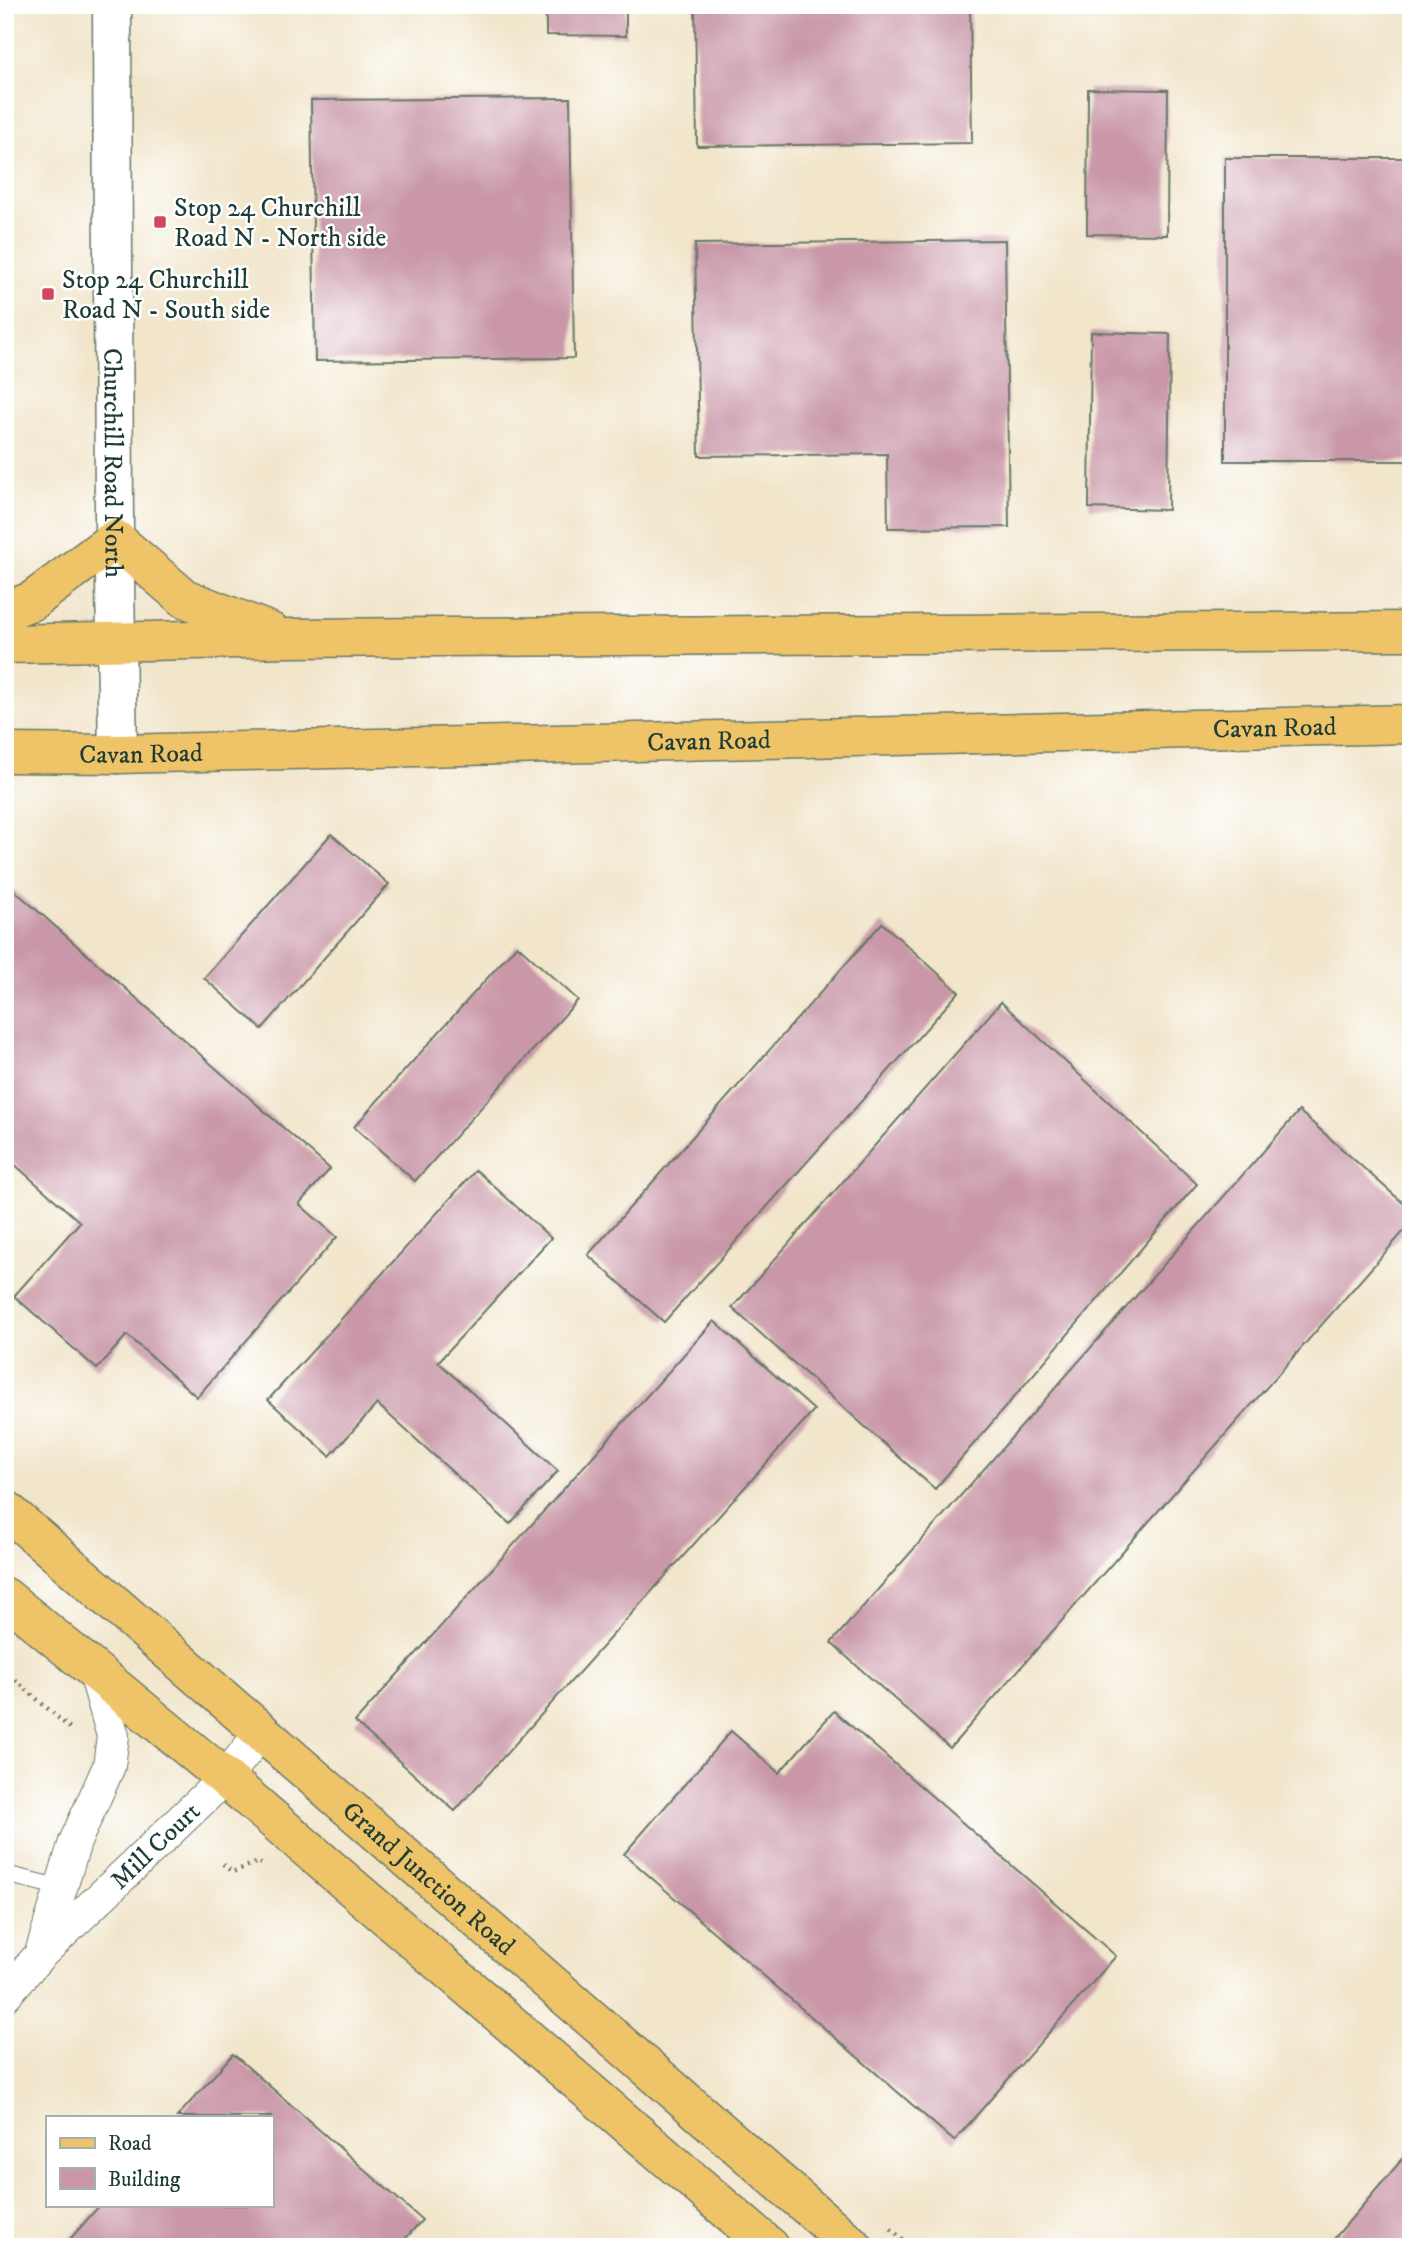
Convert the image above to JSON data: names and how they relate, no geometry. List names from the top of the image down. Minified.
{"streets":{"main road":["Cavan Road","Grand Junction Road"],"street":["Churchill Road North","Mill Court"]},"crossings":[["Churchill Road North","Cavan Road"],["Mill Court","Grand Junction Road"]],"places":{"transit":["Stop 24 Churchill Road N - North side","Stop 24 Churchill Road N - South side"]},"legend":["Road","Building"]}
